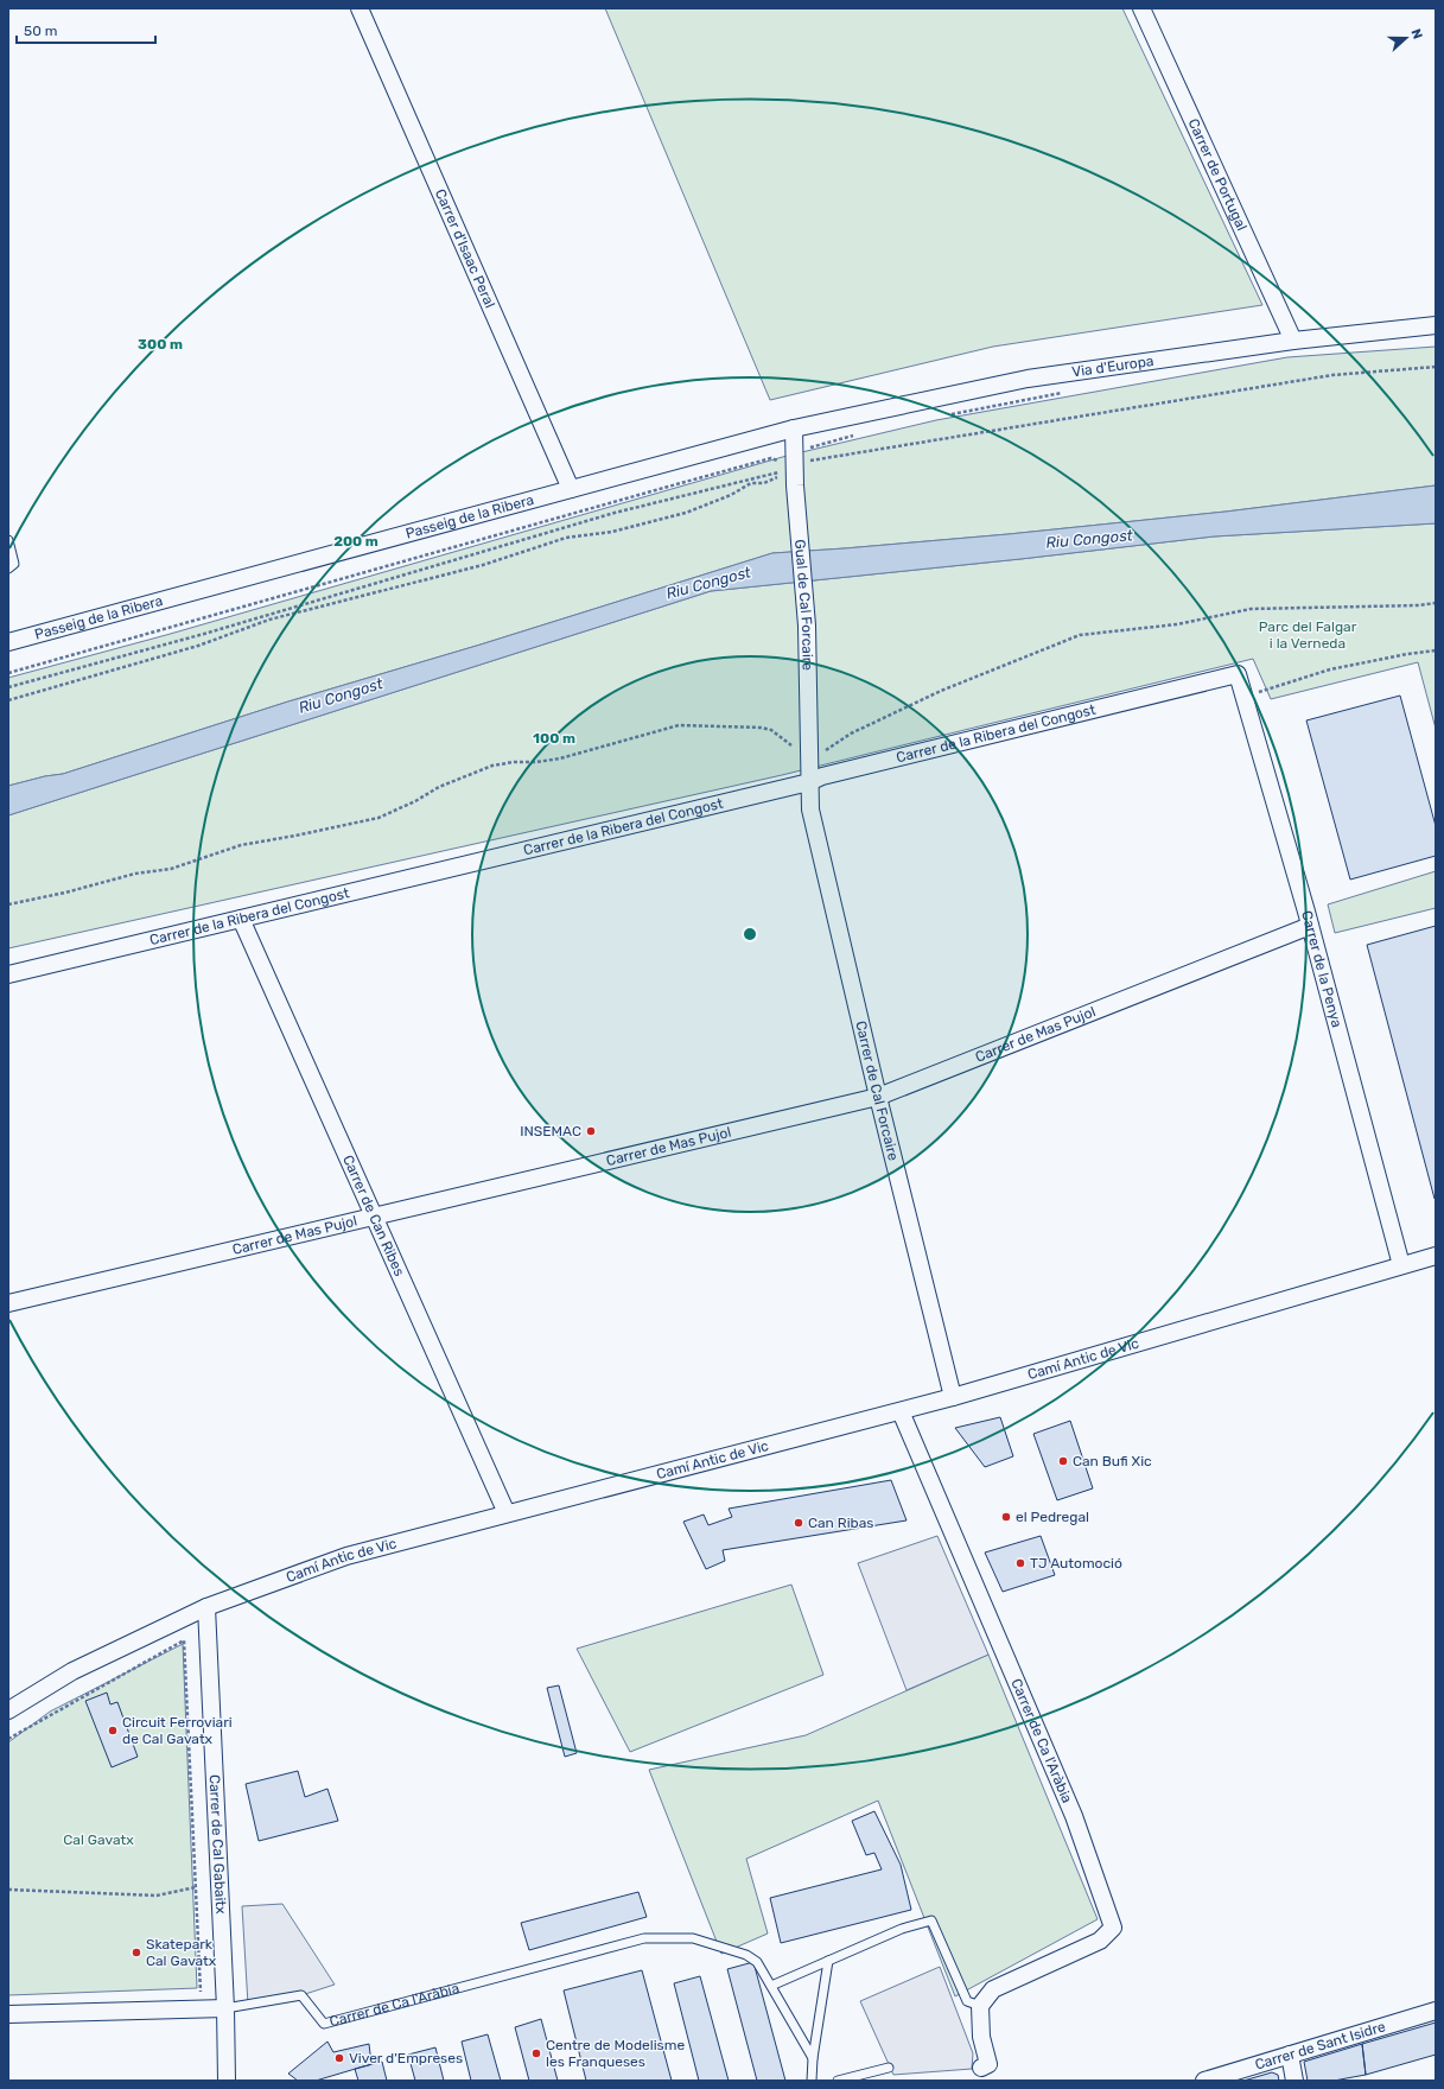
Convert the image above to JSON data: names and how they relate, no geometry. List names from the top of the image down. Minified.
{"streets":{"street":["Carrer de Portugal","Carrer d'Isaac Peral","Via d'Europa","Passeig de la Ribera","Gual de Cal Forcaire","Carrer de la Ribera del Congost","Carrer de la Penya","Carrer de Mas Pujol","Carrer de Cal Forcaire","Carrer de Can Ribes","Camí Antic de Vic","Carrer de Ca l'Aràbia","Carrer de Cal Gabaitx","Carrer de Sant Isidre"]},"crossings":[["Carrer de Portugal","Via d'Europa"],["Carrer d'Isaac Peral","Passeig de la Ribera"],["Via d'Europa","Passeig de la Ribera"],["Via d'Europa","Gual de Cal Forcaire"],["Passeig de la Ribera","Gual de Cal Forcaire"],["Gual de Cal Forcaire","Carrer de la Ribera del Congost"],["Gual de Cal Forcaire","Carrer de Cal Forcaire"],["Carrer de la Ribera del Congost","Carrer de la Penya"],["Carrer de la Ribera del Congost","Carrer de Cal Forcaire"],["Carrer de la Ribera del Congost","Carrer de Can Ribes"],["Carrer de la Penya","Carrer de Mas Pujol"],["Carrer de la Penya","Camí Antic de Vic"],["Carrer de Mas Pujol","Carrer de Cal Forcaire"],["Carrer de Mas Pujol","Carrer de Can Ribes"],["Carrer de Cal Forcaire","Camí Antic de Vic"],["Carrer de Can Ribes","Camí Antic de Vic"],["Camí Antic de Vic","Carrer de Ca l'Aràbia"],["Camí Antic de Vic","Carrer de Cal Gabaitx"],["Carrer de Ca l'Aràbia","Carrer de Cal Gabaitx"]],"water":["Riu Congost"],"parks":["Parc del Falgar i la Verneda","Cal Gavatx"],"places":["INSEMAC","Can Bufi Xic","el Pedregal","Can Ribas","TJ Automoció","Circuit Ferroviari de Cal Gavatx","Skatepark Cal Gavatx","Centre de Modelisme les Franqueses","Viver d'Empreses"],"scale_bar":"50 m","north":"right","rings":["300 m","200 m","100 m"]}
